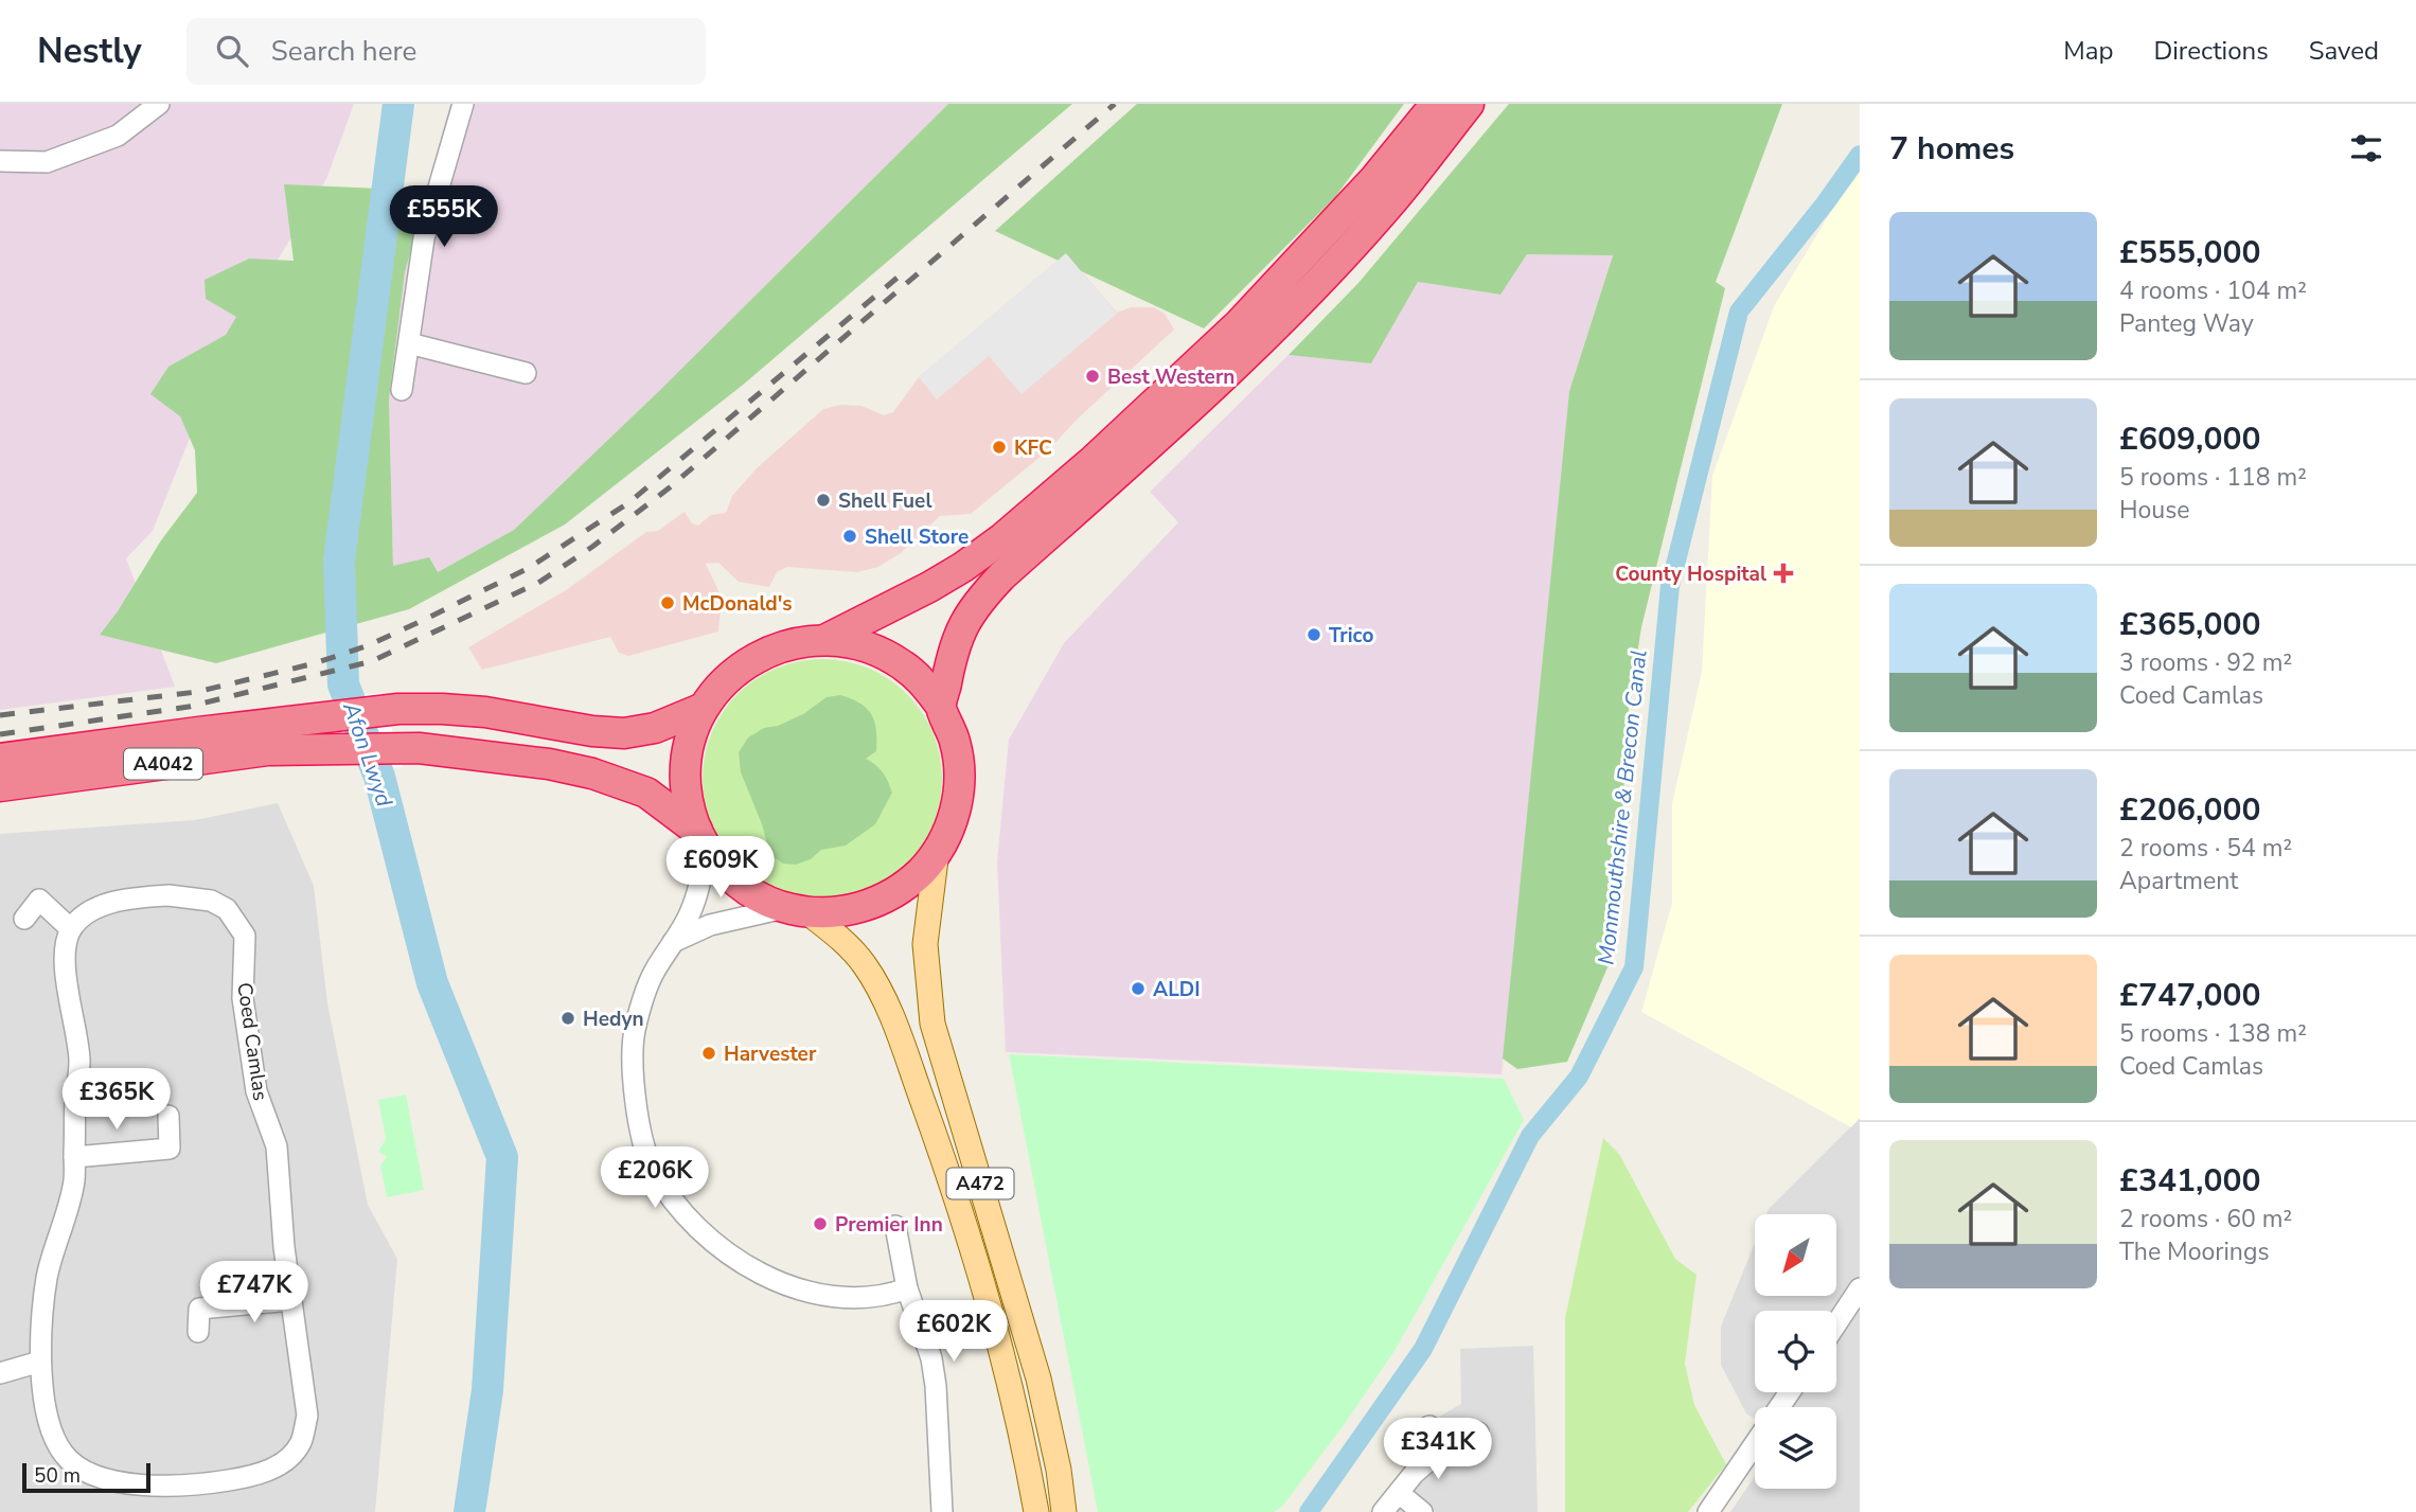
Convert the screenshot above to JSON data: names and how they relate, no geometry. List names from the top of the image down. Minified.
{"streets":{"highway":["A4042"],"main road":["A472"],"street":["Coed Camlas"]},"water":["Afon Lwyd","Monmouthshire & Brecon Canal"],"places":{"other":["Best Western","KFC","Shell Fuel","Shell Store","McDonald's","Trico","ALDI","Hedyn","Harvester","Premier Inn"],"health":["County Hospital"]},"scale_bar":"50 m","north":"bottom left","page":{"header":"Nestly","search":"Search here","nav":["Map","Directions","Saved"],"heading":"7 homes","price":["£555K","£609K","£365K","£206K","£747K","£602K","£341K"],"list":[{"name":"£555,000","note":"4 rooms · 104 m² · Panteg Way"},{"name":"£609,000","note":"5 rooms · 118 m² · House"},{"name":"£365,000","note":"3 rooms · 92 m² · Coed Camlas"},{"name":"£206,000","note":"2 rooms · 54 m² · Apartment"},{"name":"£747,000","note":"5 rooms · 138 m² · Coed Camlas"},{"name":"£341,000","note":"2 rooms · 60 m² · The Moorings"}],"scale":"50 m"}}
